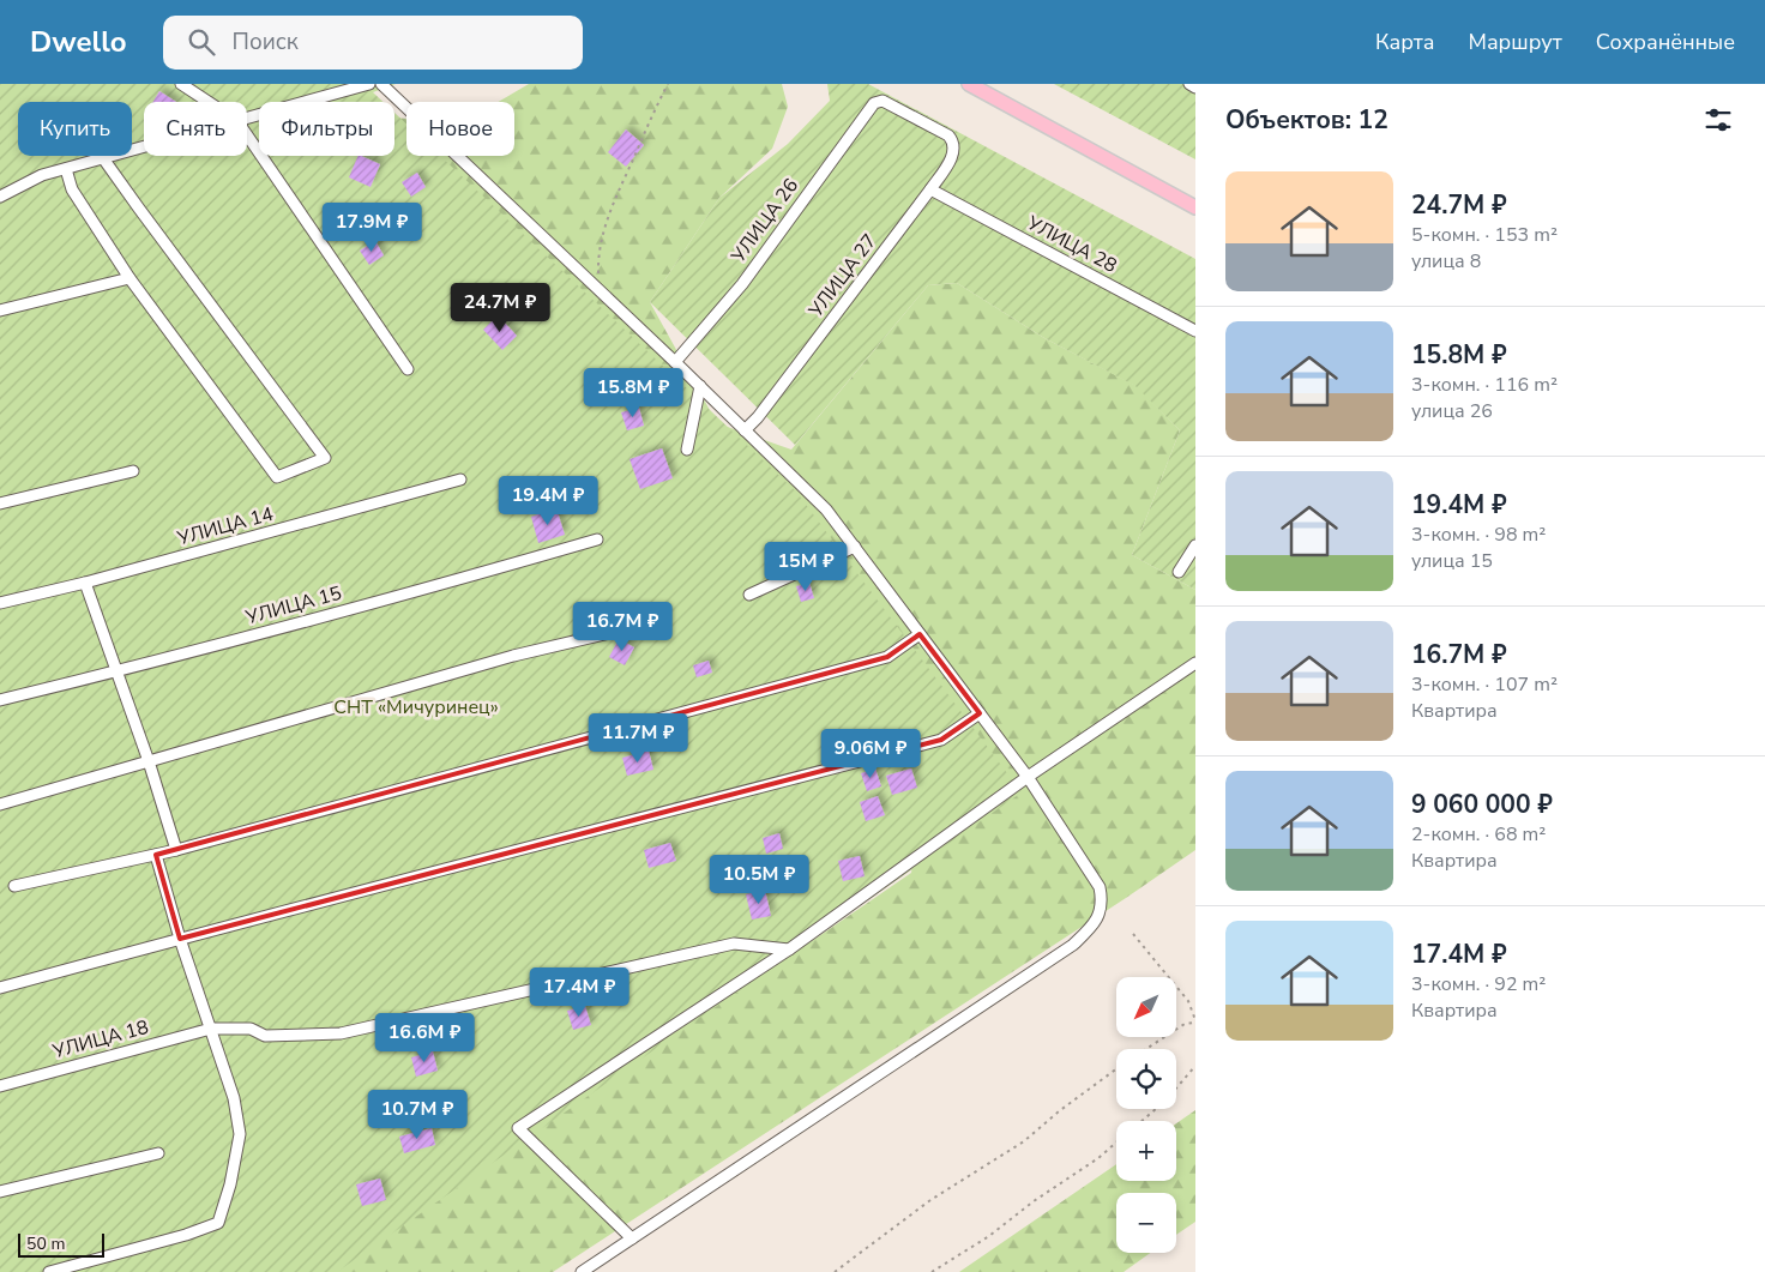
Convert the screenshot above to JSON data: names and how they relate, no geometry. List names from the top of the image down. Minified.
{"streets":{"street":["УЛИЦА 26","УЛИЦА 28","УЛИЦА 27","УЛИЦА 14","УЛИЦА 15","УЛИЦА 18"]},"crossings":[["УЛИЦА 26","УЛИЦА 27"],["УЛИЦА 28","УЛИЦА 27"]],"parks":["СНТ «Мичуринец»"],"scale_bar":"50 m","north":"bottom left","page":{"header":"Dwello","search":"Поиск","nav":["Карта","Маршрут","Сохранённые"],"heading":"Объектов: 12","chip":["Купить","Снять","Фильтры","Новое"],"list":[{"name":"24.7M ₽","note":"5-комн. · 153 m² · улица 8"},{"name":"15.8M ₽","note":"3-комн. · 116 m² · улица 26"},{"name":"19.4M ₽","note":"3-комн. · 98 m² · улица 15"},{"name":"16.7M ₽","note":"3-комн. · 107 m² · Квартира"},{"name":"9 060 000 ₽","note":"2-комн. · 68 m² · Квартира"},{"name":"17.4M ₽","note":"3-комн. · 92 m² · Квартира"}],"price":["17.9M ₽","24.7M ₽","15.8M ₽","19.4M ₽","15M ₽","16.7M ₽","11.7M ₽","9.06M ₽","10.5M ₽","17.4M ₽","16.6M ₽","10.7M ₽"],"map_buttons":["+","−"],"scale":"50 m"}}
